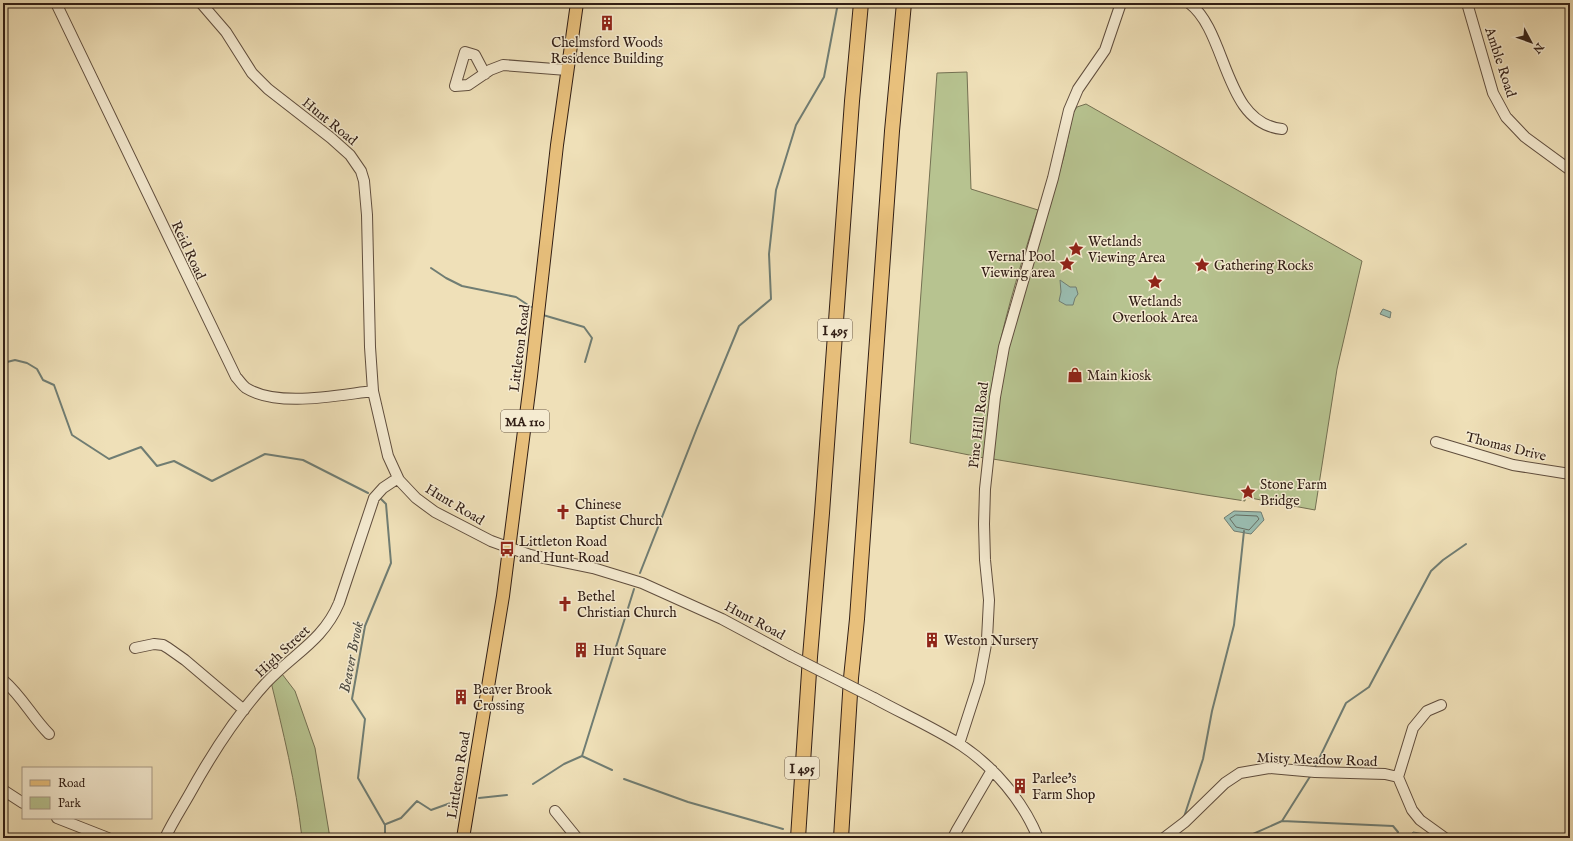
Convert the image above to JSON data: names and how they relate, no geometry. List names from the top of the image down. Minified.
{"streets":{"highway":["I 495"],"main road":["Littleton Road","MA 110"],"street":["Amble Road","Hunt Road","Reid Road","Pine Hill Road","Thomas Drive","High Street","Misty Meadow Road"]},"crossings":[["Hunt Road","Reid Road"],["Hunt Road","Littleton Road"],["Hunt Road","Pine Hill Road"],["Hunt Road","High Street"]],"water":["Beaver Brook"],"places":{"building":["Chelmsford Woods Residence Building","Weston Nursery","Hunt Square","Beaver Brook Crossing","Parlee's Farm Shop"],"place":["Wetlands Viewing Area","Vernal Pool Viewing area","Gathering Rocks","Wetlands Overlook Area","Stone Farm Bridge"],"shop":["Main kiosk"],"church":["Chinese Baptist Church","Bethel Christian Church"],"bus stop":["Littleton Road and Hunt Road"]},"legend":["Road","Park"],"north":"bottom right"}
